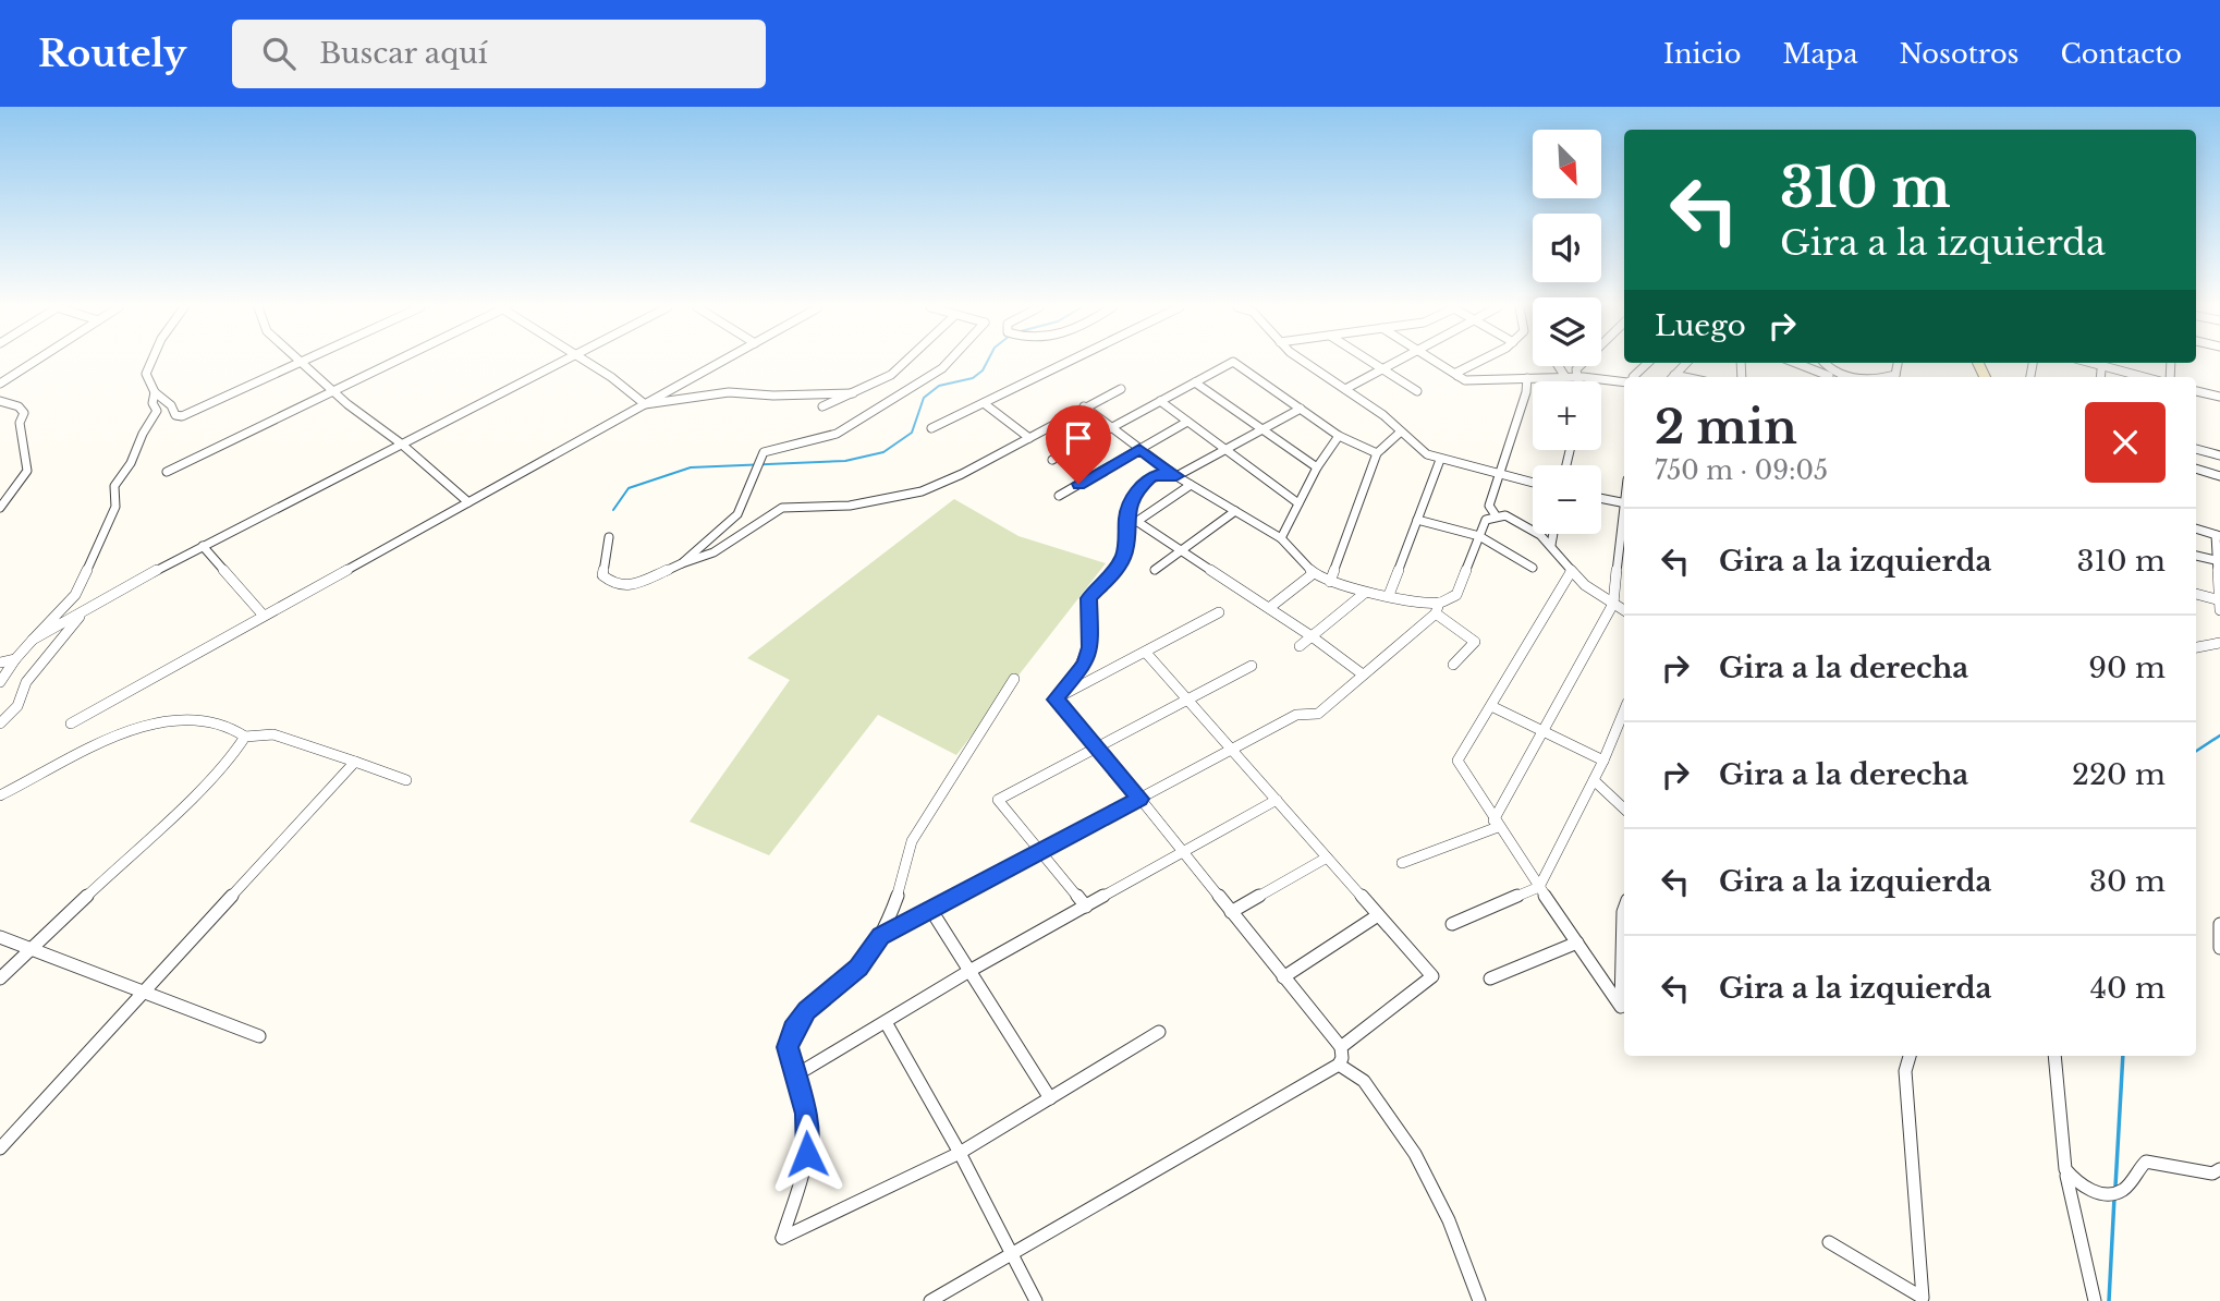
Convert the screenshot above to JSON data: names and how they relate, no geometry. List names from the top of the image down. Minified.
{"north":"bottom right","page":{"header":"Routely","search":"Buscar aquí","nav":["Inicio","Mapa","Nosotros","Contacto"],"map_buttons":["+","−"],"turn":["310 m","Gira a la izquierda"],"then":"Luego","heading":["2 min","750 m · 09:05"],"list":[{"name":"Gira a la izquierda","value":"310 m"},{"name":"Gira a la derecha","value":"90 m"},{"name":"Gira a la derecha","value":"220 m"},{"name":"Gira a la izquierda","value":"30 m"},{"name":"Gira a la izquierda","value":"40 m"}]}}
